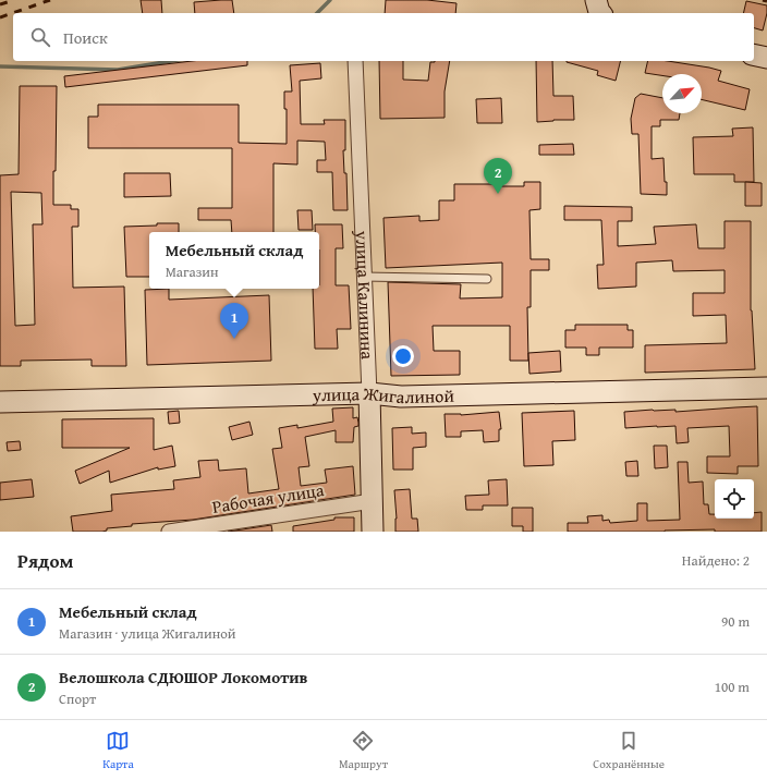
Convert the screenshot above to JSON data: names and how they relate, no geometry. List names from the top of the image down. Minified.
{"streets":{"main road":["улица Калинина","улица Жигалиной"],"street":["Рабочая улица"]},"crossings":[["улица Калинина","улица Жигалиной"],["улица Калинина","Рабочая улица"]],"north":"top right","page":{"search":"Поиск","pins":["2","1"],"popup":["Мебельный склад","Магазин"],"heading":["Рядом","Найдено: 2"],"list":[{"mark":"1","name":"Мебельный склад","note":"Магазин · улица Жигалиной","value":"90 m"},{"mark":"2","name":"Велошкола СДЮШОР Локомотив","note":"Спорт","value":"100 m"}],"nav":["Карта","Маршрут","Сохранённые"]}}
